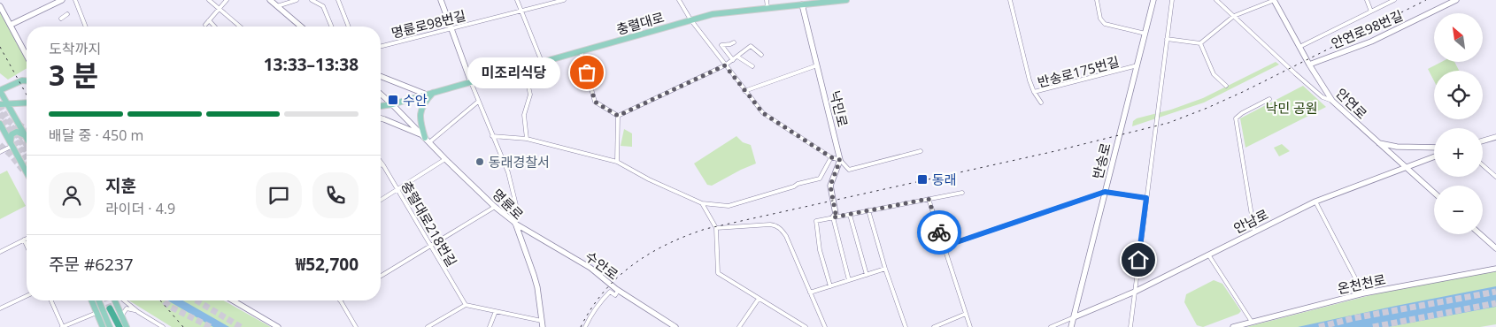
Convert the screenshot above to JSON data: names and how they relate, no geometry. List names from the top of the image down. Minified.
{"streets":{"main road":["충렬대로","안연로98번길","안연로","낙민로","반송로","명륜로","안남로","수안로","온천천로"],"street":["명륜로98번길","반송로175번길","충렬대로218번길"]},"crossings":[["충렬대로","낙민로"],["충렬대로","명륜로"],["안연로98번길","안연로"],["반송로175번길","반송로"],["안연로","안남로"],["반송로","안남로"],["명륜로","수안로"]],"parks":["낙민 공원"],"places":{"other":["미조리식당","동래경찰서"],"transit":["수안","동래"]},"north":"top left","page":{"map_buttons":["+","−"],"heading":["3 분","도착까지","13:33–13:38"],"panel":["지훈","라이더 · 4.9","주문 #6237","₩52,700"],"bubble":"미조리식당","bar":"배달 중 · 450 m"}}
